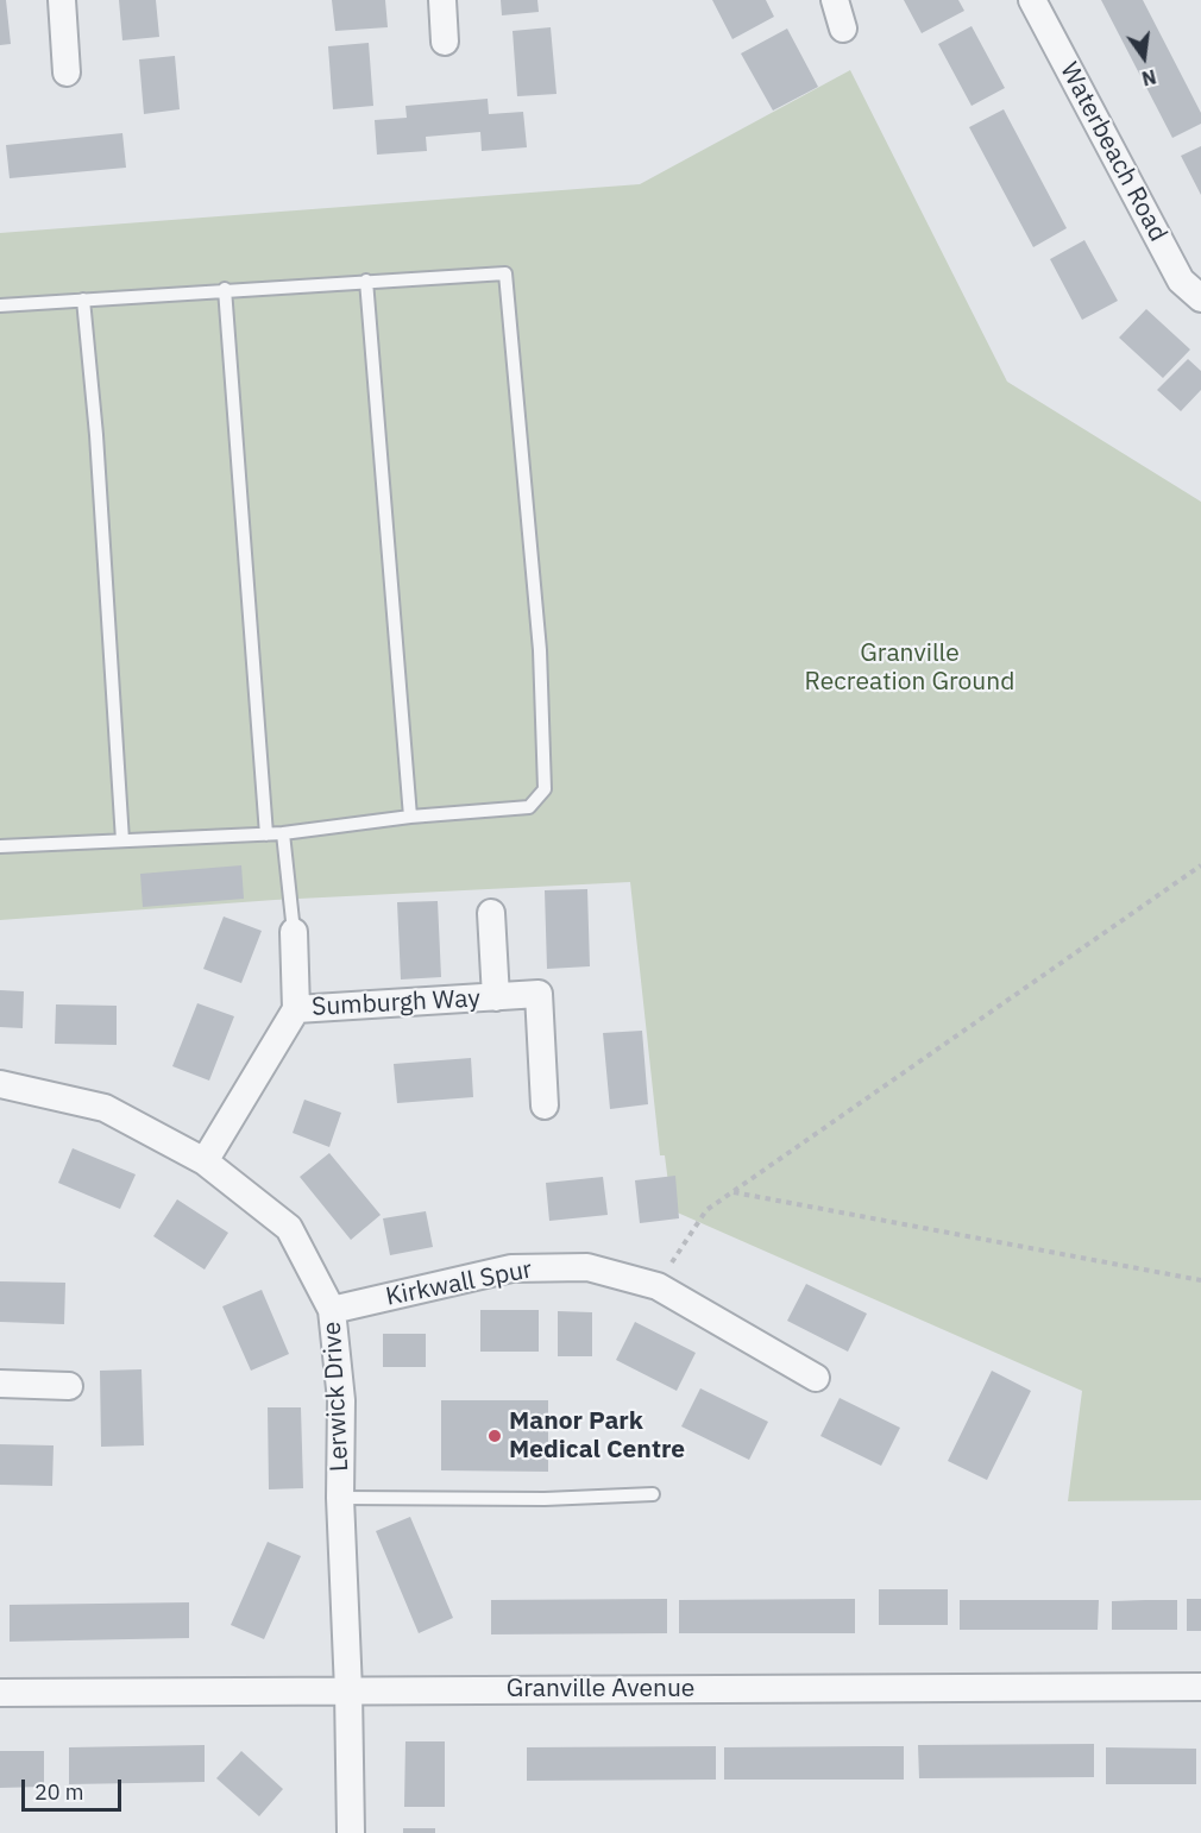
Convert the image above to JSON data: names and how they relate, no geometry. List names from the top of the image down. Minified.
{"streets":{"street":["Waterbeach Road","Sumburgh Way","Kirkwall Spur","Lerwick Drive","Granville Avenue"]},"crossings":[["Sumburgh Way","Lerwick Drive"],["Kirkwall Spur","Lerwick Drive"],["Lerwick Drive","Granville Avenue"]],"parks":["Granville Recreation Ground"],"places":["Manor Park Medical Centre"],"scale_bar":"20 m","north":"bottom"}
